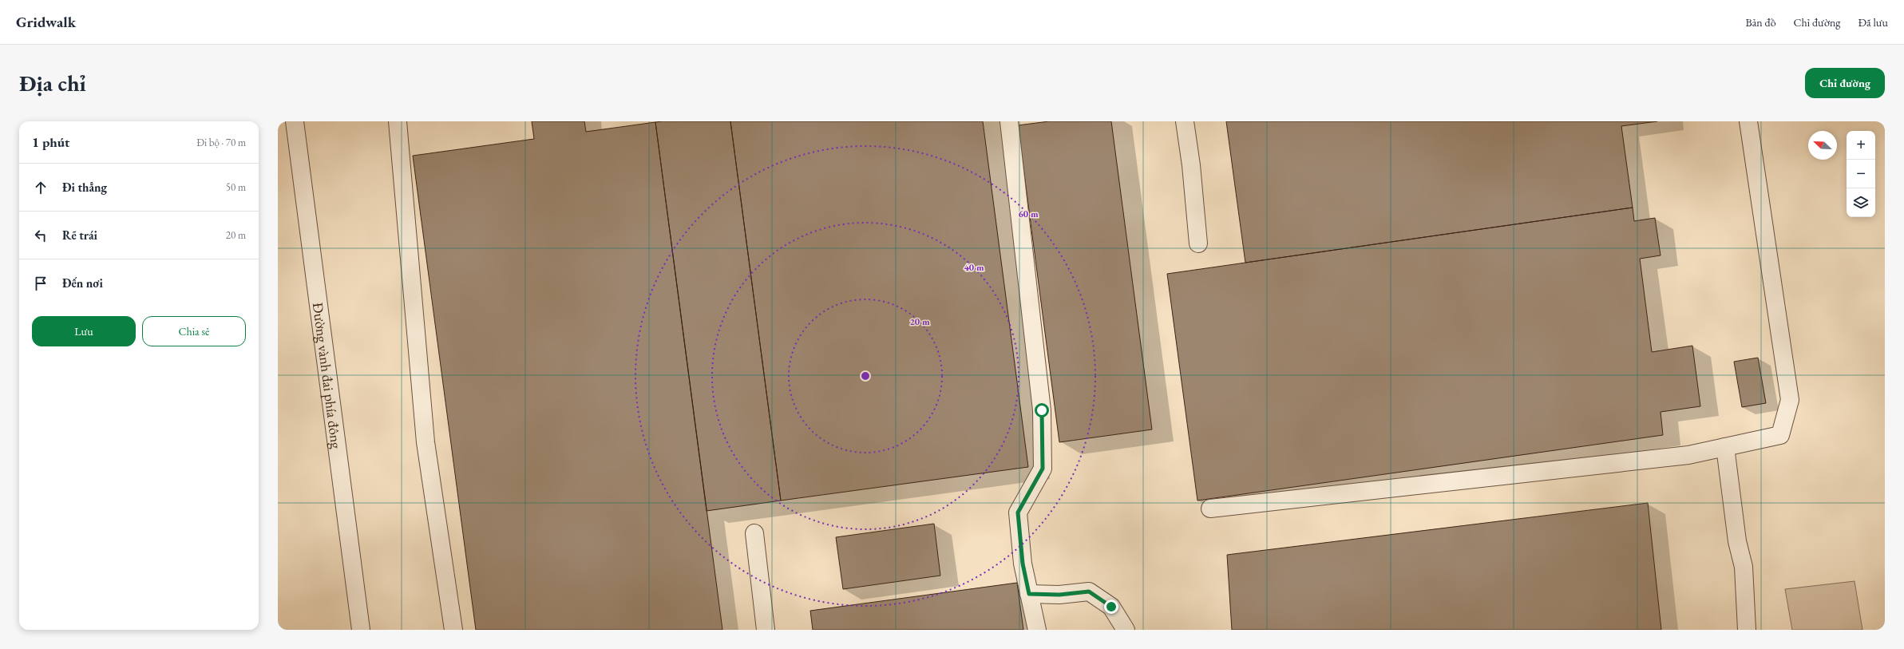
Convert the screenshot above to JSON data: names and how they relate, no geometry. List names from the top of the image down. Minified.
{"streets":{"street":["Đường vành đai phía đông"]},"north":"top left","page":{"header":"Gridwalk","nav":["Bản đồ","Chỉ đường","Đã lưu"],"buttons":["Chỉ đường",["Lưu","Chia sẻ"]],"title":"Địa chỉ","heading":["1 phút","Đi bộ · 70 m"],"map_buttons":["+","−"],"list":[["Đi thẳng","50 m"],["Rẽ trái","20 m"],"Đến nơi"]},"rings":["60 m","40 m","20 m"]}
